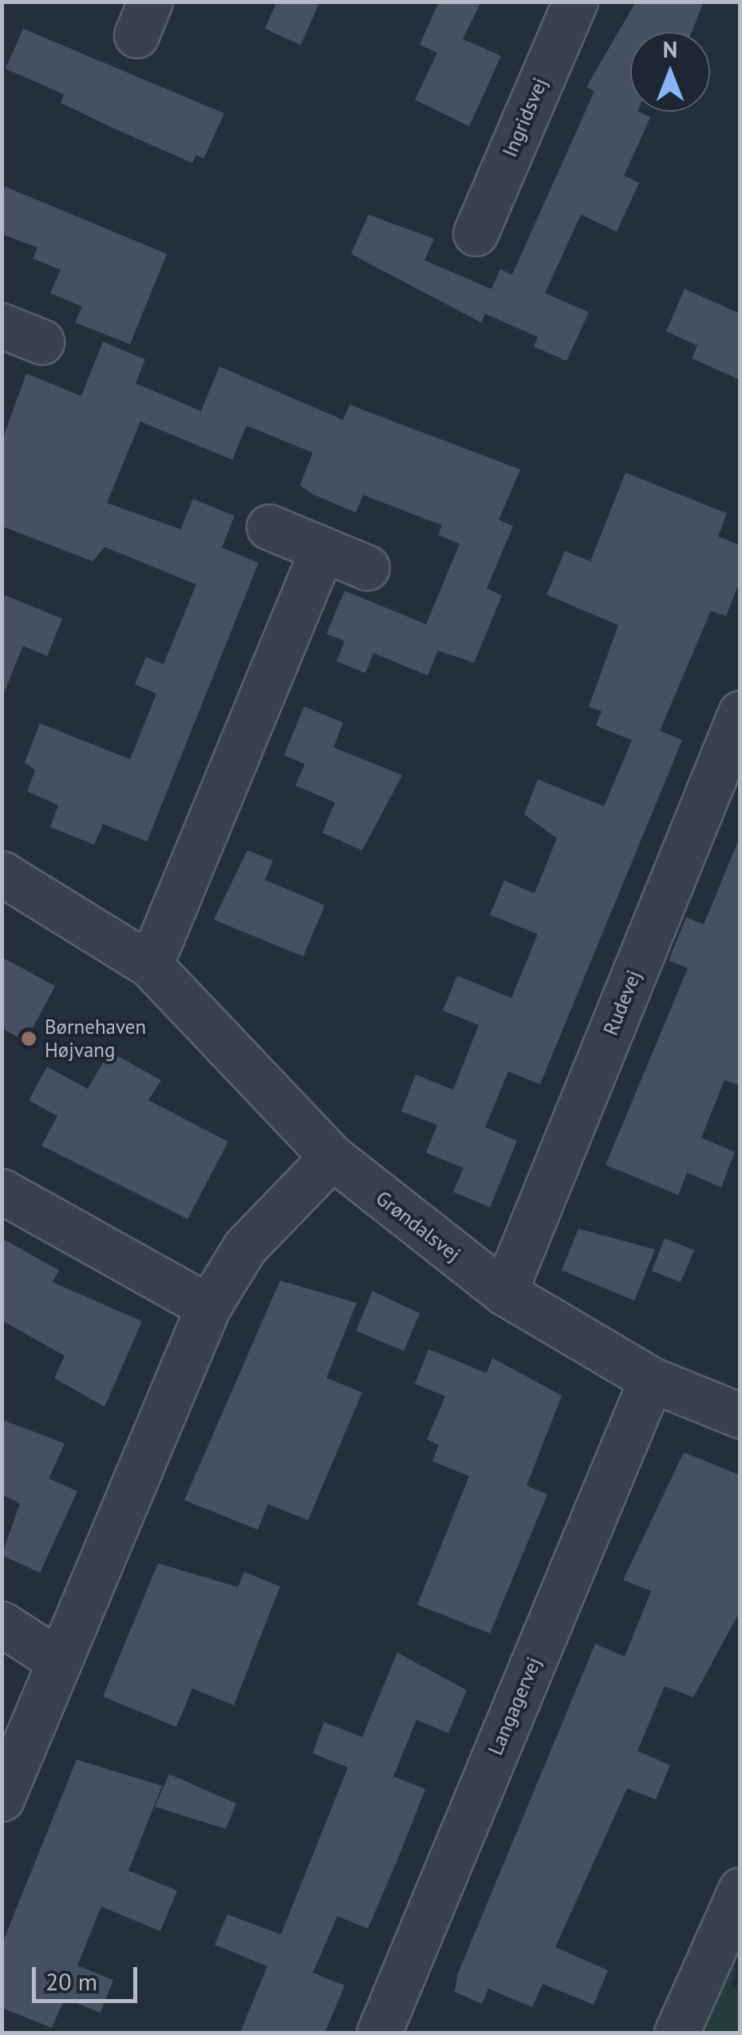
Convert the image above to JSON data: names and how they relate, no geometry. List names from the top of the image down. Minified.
{"streets":{"street":["Ingridsvej","Rudevej","Grøndalsvej","Langagervej"]},"crossings":[["Rudevej","Grøndalsvej"],["Grøndalsvej","Langagervej"]],"places":["Børnehaven Højvang"],"scale_bar":"20 m","north":"top"}
